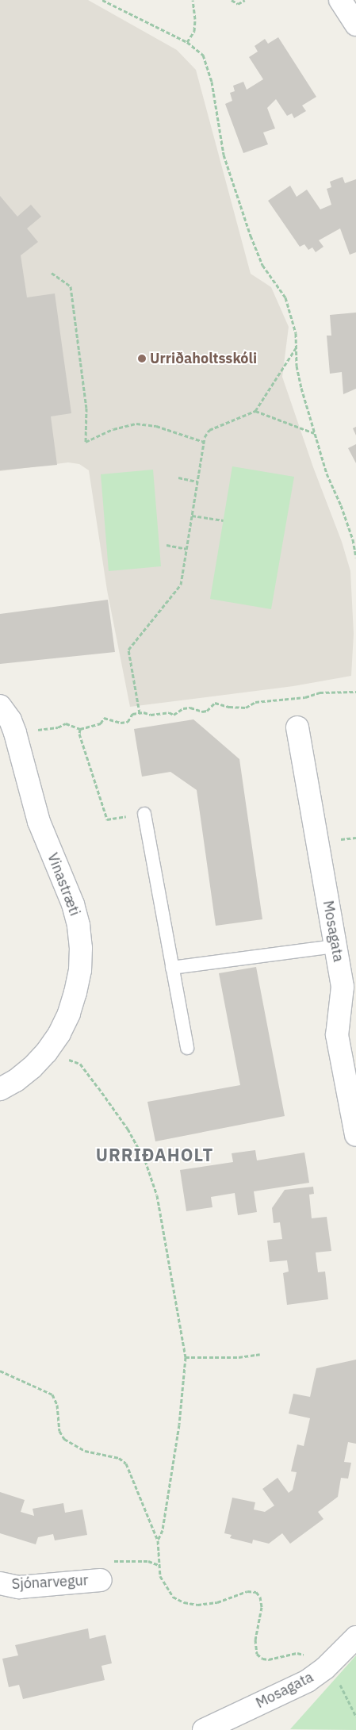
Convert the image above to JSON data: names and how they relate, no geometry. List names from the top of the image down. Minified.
{"streets":{"street":["Vinastræti","Mosagata","Sjónarvegur"]},"districts":["URRIÐAHOLT"],"places":["Urriðaholtsskóli"]}
